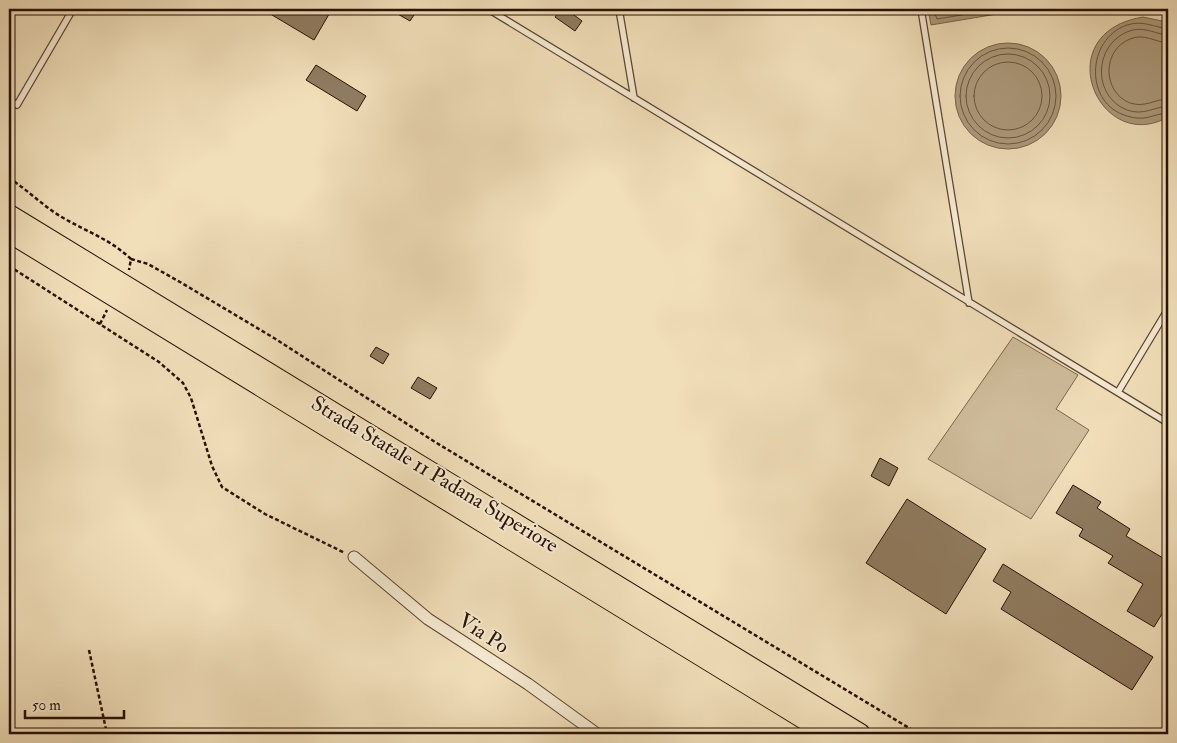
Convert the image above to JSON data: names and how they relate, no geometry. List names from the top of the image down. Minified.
{"streets":{"highway":["Strada Statale 11 Padana Superiore"],"street":["Via Po"]},"scale_bar":"50 m"}
